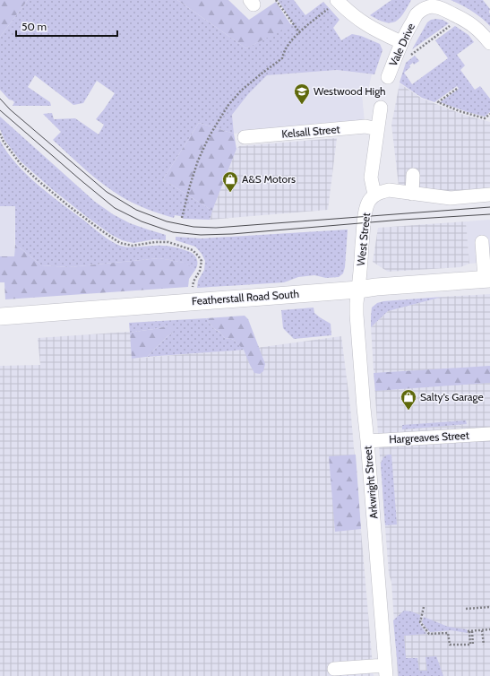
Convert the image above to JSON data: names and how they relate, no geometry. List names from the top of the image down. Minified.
{"streets":{"main road":["Featherstall Road South"],"street":["Vale Drive","Kelsall Street","West Street","Hargreaves Street","Arkwright Street"]},"crossings":[["West Street","Featherstall Road South"],["West Street","Arkwright Street"],["Featherstall Road South","Arkwright Street"],["Hargreaves Street","Arkwright Street"]],"places":{"school or university":["Westwood High"],"shop":["A&S Motors","Salty's Garage"]},"scale_bar":"50 m"}
